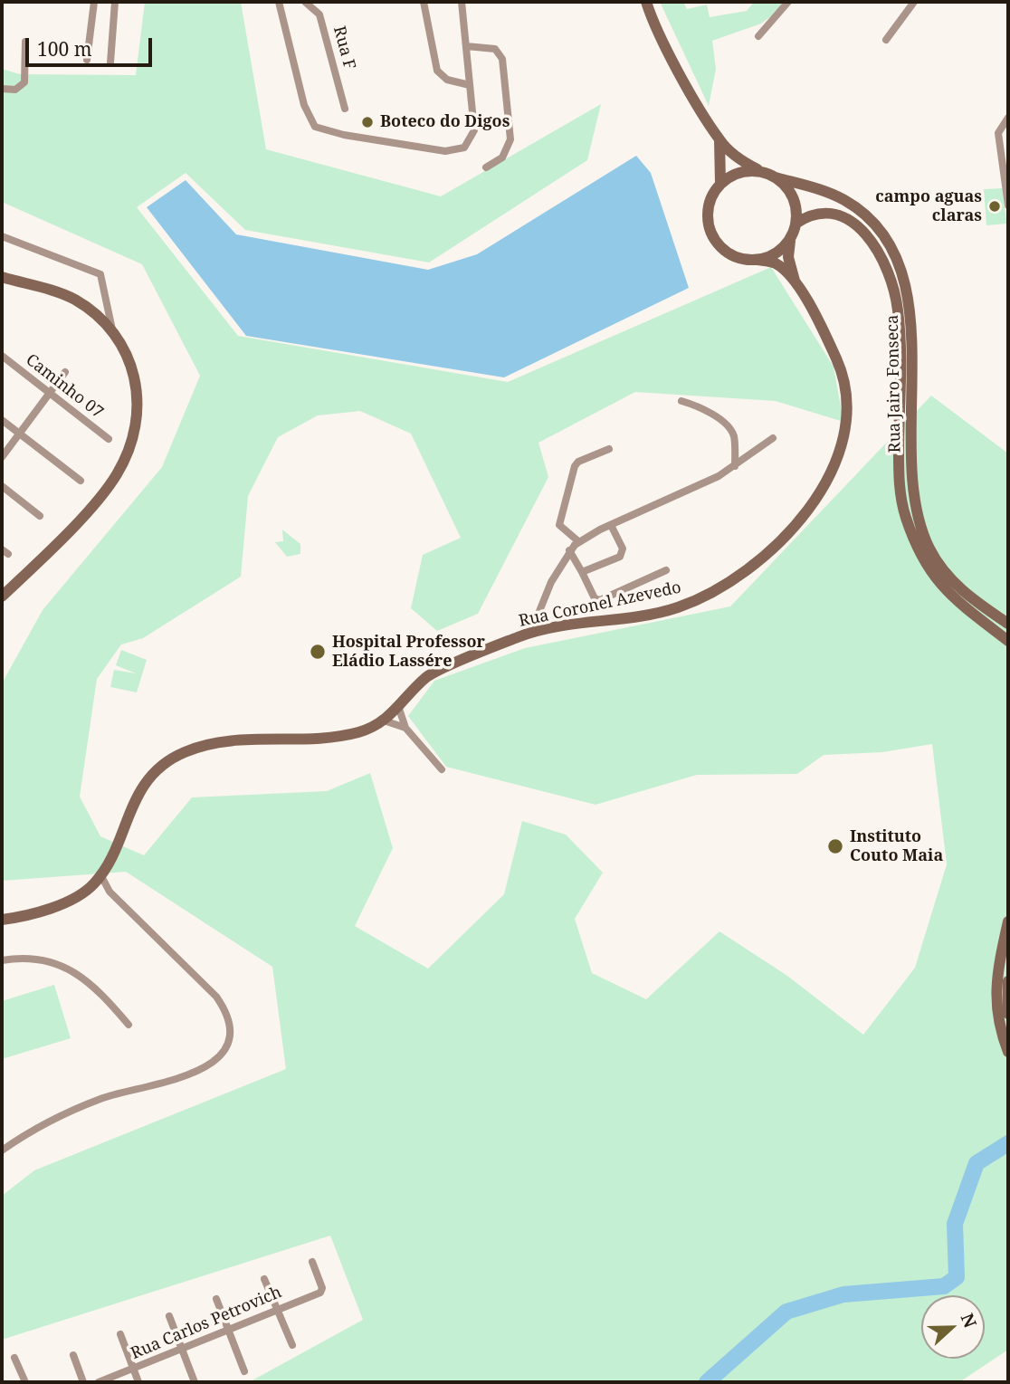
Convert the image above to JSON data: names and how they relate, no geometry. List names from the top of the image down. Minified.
{"streets":{"main road":["Rua Jairo Fonseca","Rua Coronel Azevedo"],"street":["Rua F","Caminho 07","Rua Carlos Petrovich"]},"places":["Boteco do Digos","campo aguas claras","Hospital Professor Eládio Lassére","Instituto Couto Maia"],"scale_bar":"100 m","north":"right"}
